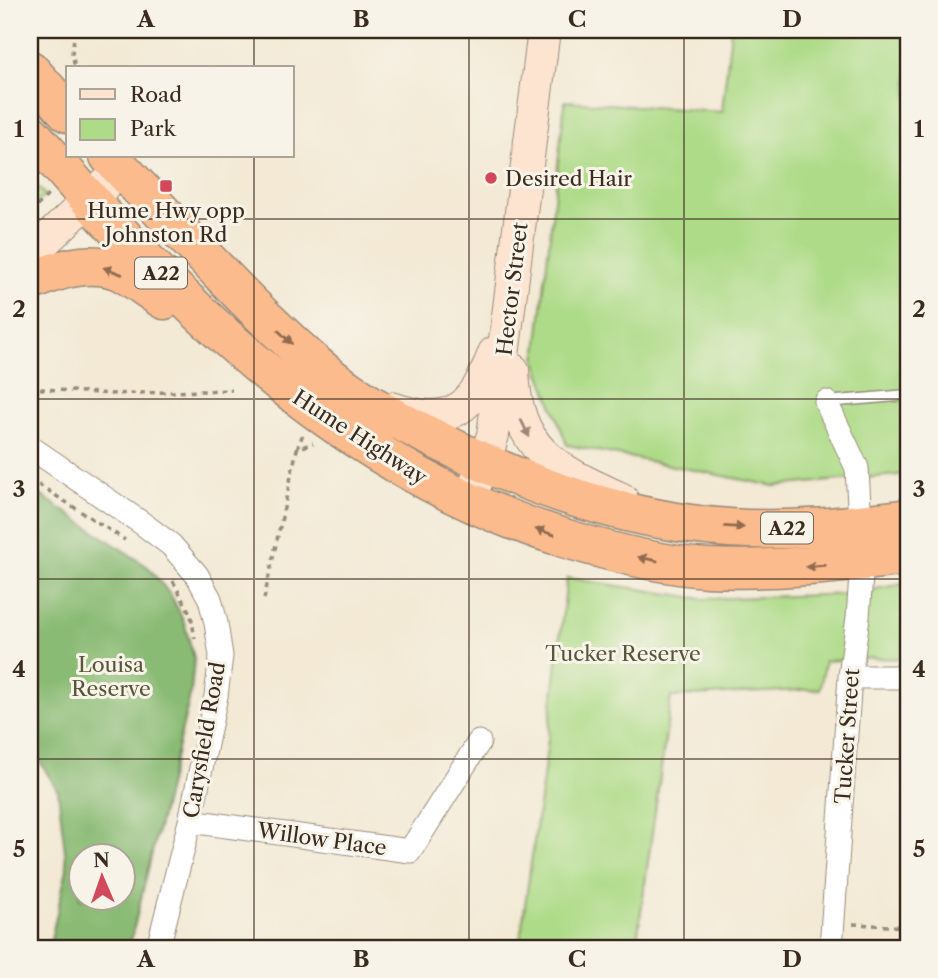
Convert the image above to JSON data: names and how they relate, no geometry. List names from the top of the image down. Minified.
{"streets":{"highway":["A22","Hume Highway"],"main road":["Hector Street"],"street":["Tucker Street","Carysfield Road","Willow Place"]},"crossings":[["Hector Street","Hume Highway"],["Hume Highway","Tucker Street"],["Carysfield Road","Willow Place"]],"parks":["Tucker Reserve","Louisa Reserve"],"places":{"other":["Desired Hair"],"transit":["Hume Hwy opp Johnston Rd"]},"legend":["Road","Park"],"north":"top","grid":{"columns":["A","B","C","D"],"rows":["1","2","3","4","5"]}}
